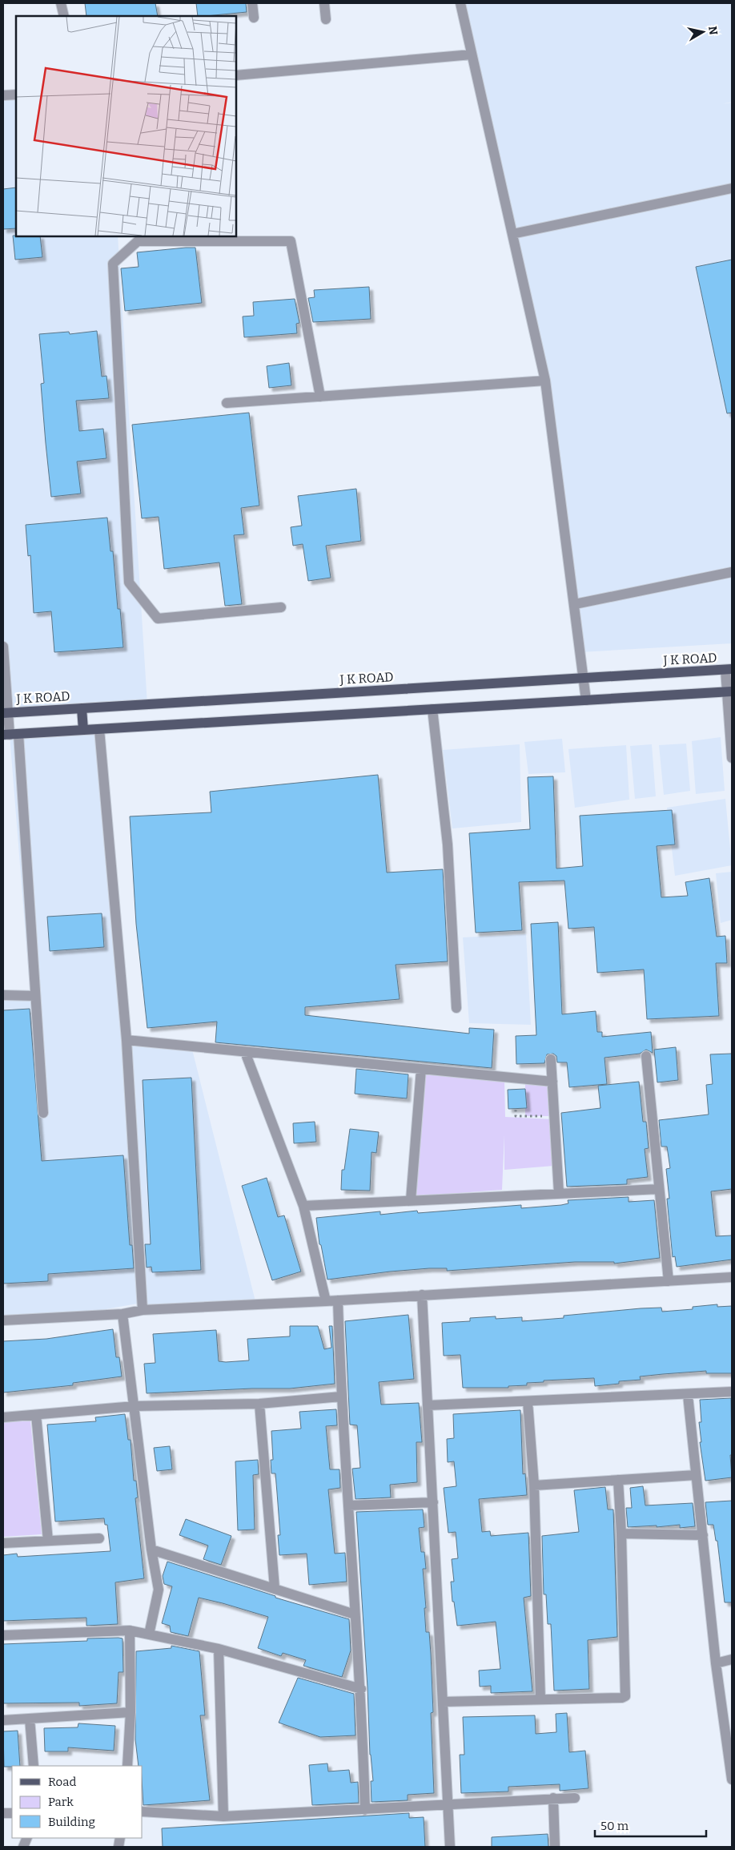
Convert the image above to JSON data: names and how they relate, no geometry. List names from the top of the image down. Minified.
{"streets":{"main road":["J K ROAD"]},"legend":["Road","Park","Building"],"scale_bar":"50 m","north":"right"}
